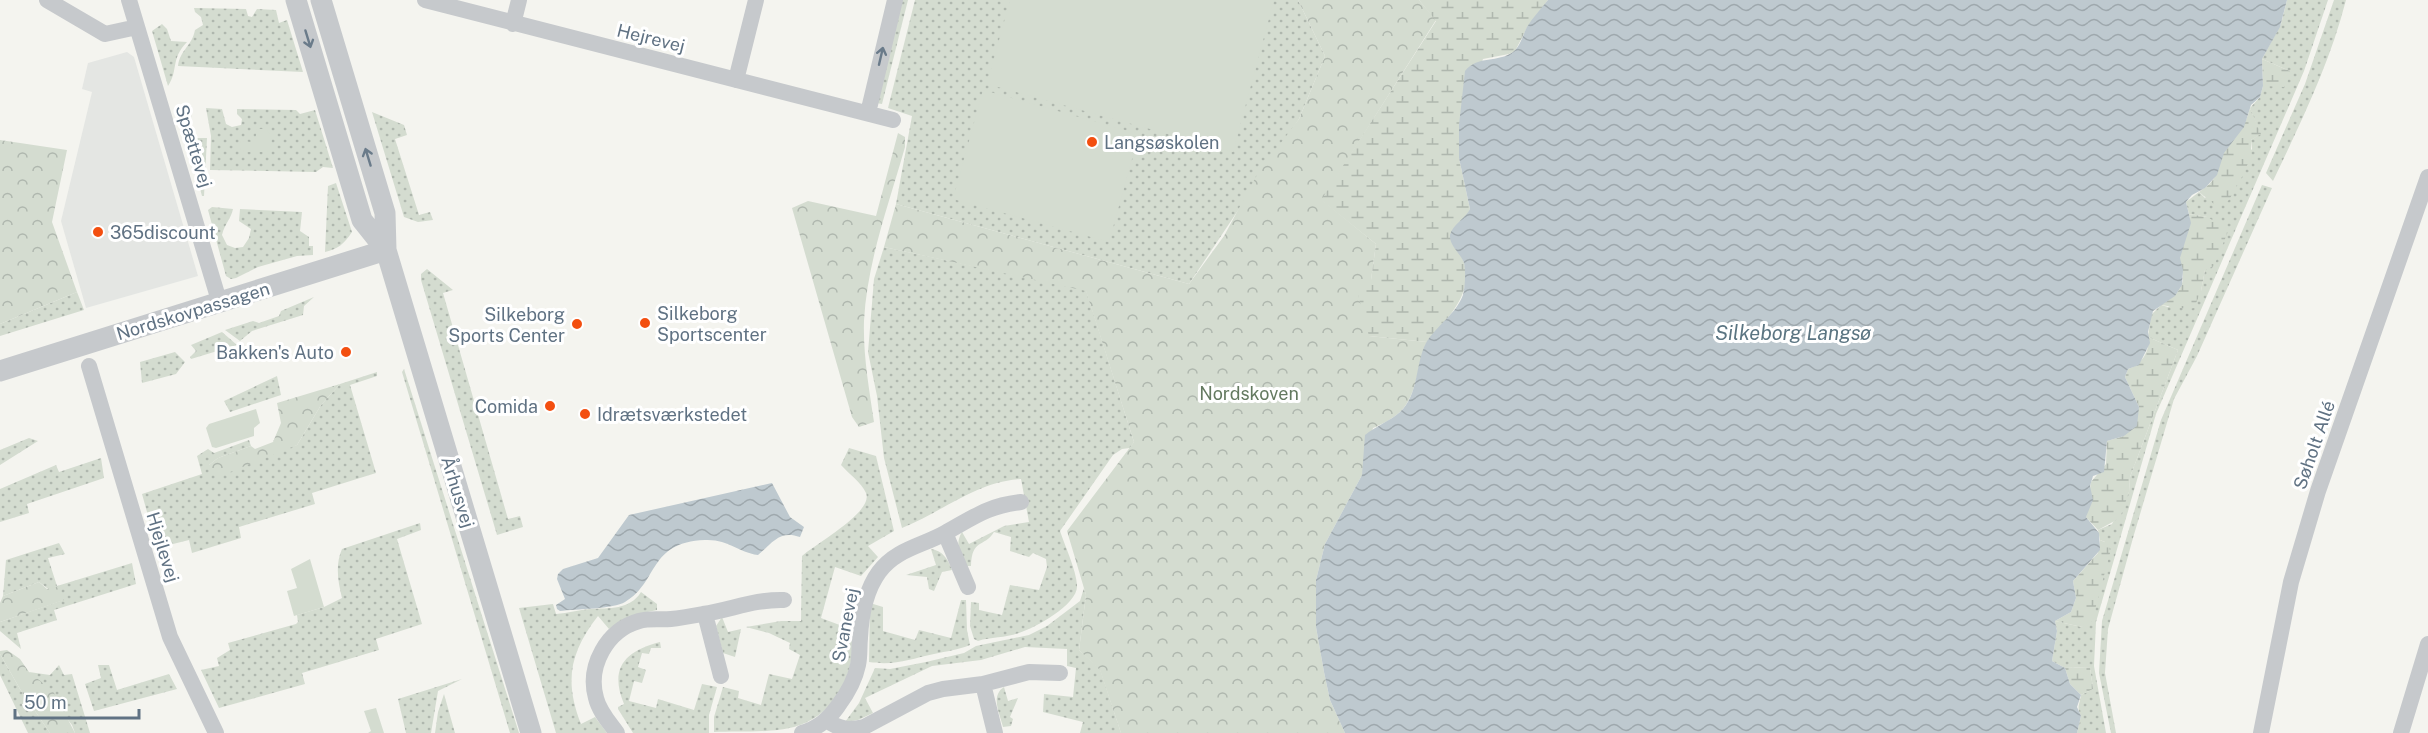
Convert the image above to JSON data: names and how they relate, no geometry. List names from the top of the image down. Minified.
{"streets":{"street":["Hejrevej","Spættevej","Nordskovpassagen","Søholt Allé","Århusvej","Hjejlevej","Svanevej"]},"crossings":[["Spættevej","Nordskovpassagen"],["Nordskovpassagen","Århusvej"]],"water":["Silkeborg Langsø"],"parks":["Nordskoven"],"places":["Langsøskolen","365discount","Silkeborg Sportscenter","Silkeborg Sports Center","Bakken's Auto","Comida","Idrætsværkstedet"],"scale_bar":"50 m"}
